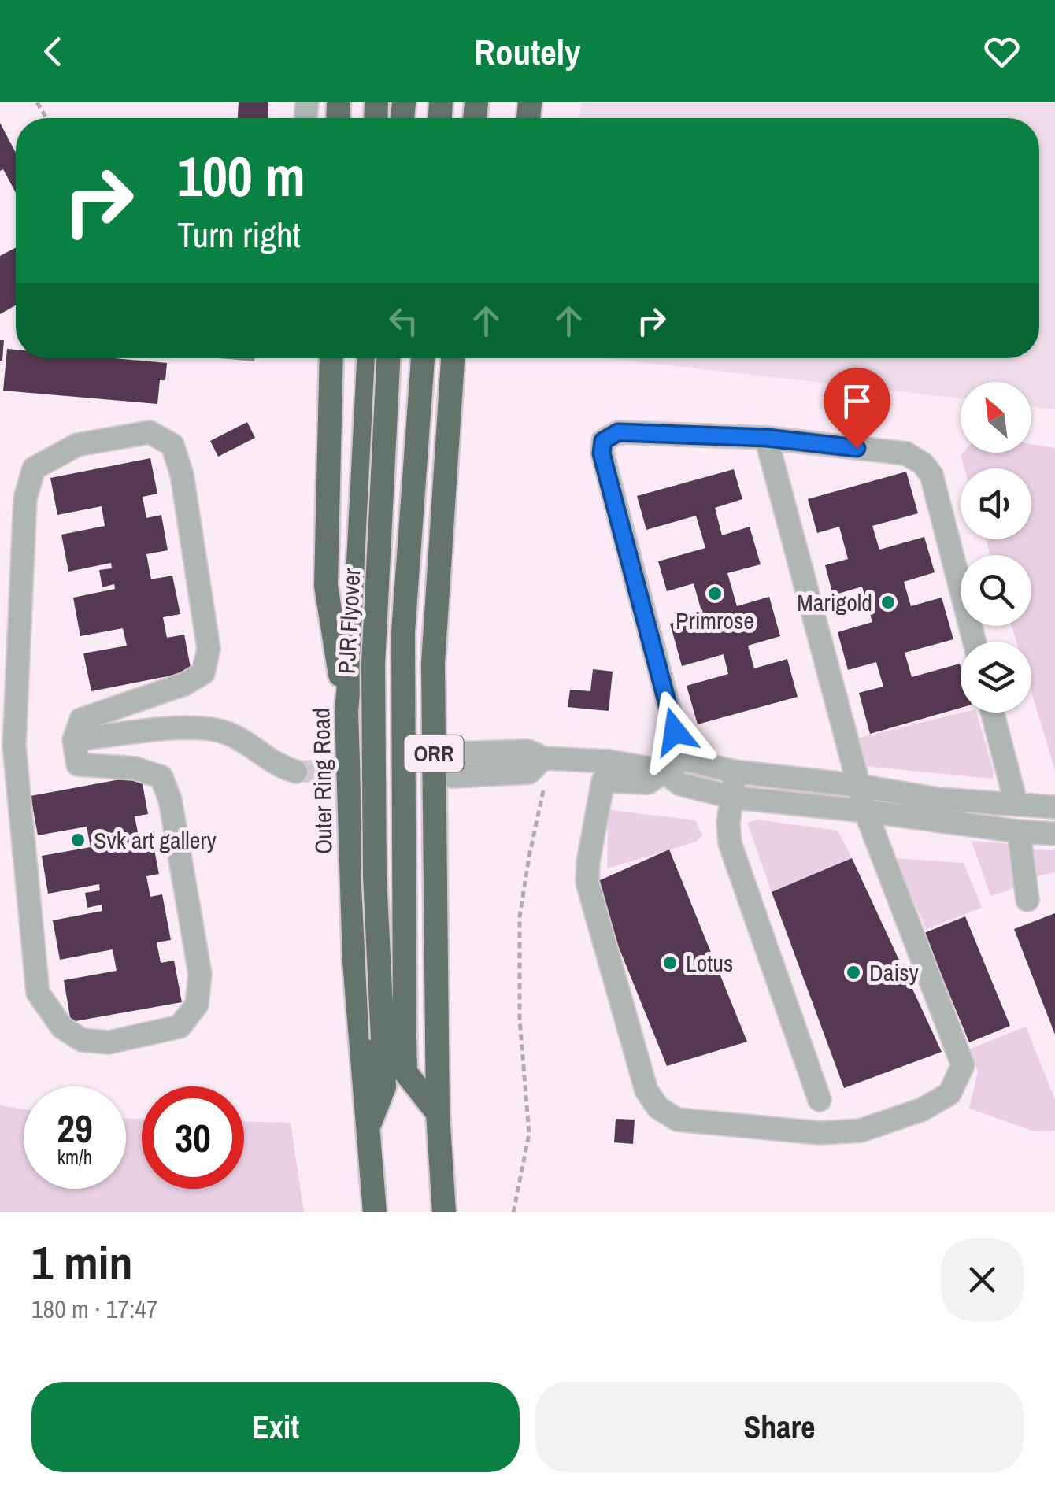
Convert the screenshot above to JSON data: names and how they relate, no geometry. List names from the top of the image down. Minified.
{"streets":{"highway":["PJR Flyover","ORR","Outer Ring Road"]},"crossings":[["PJR Flyover","ORR"],["PJR Flyover","Outer Ring Road"]],"places":["Primrose","Marigold","Svk art gallery","Lotus","Daisy"],"north":"top left","page":{"header":"Routely","turn":["100 m","Turn right"],"speed":"29 km/h","limit":"30","heading":["1 min","180 m · 17:47"],"buttons":["Exit","Share"]}}
